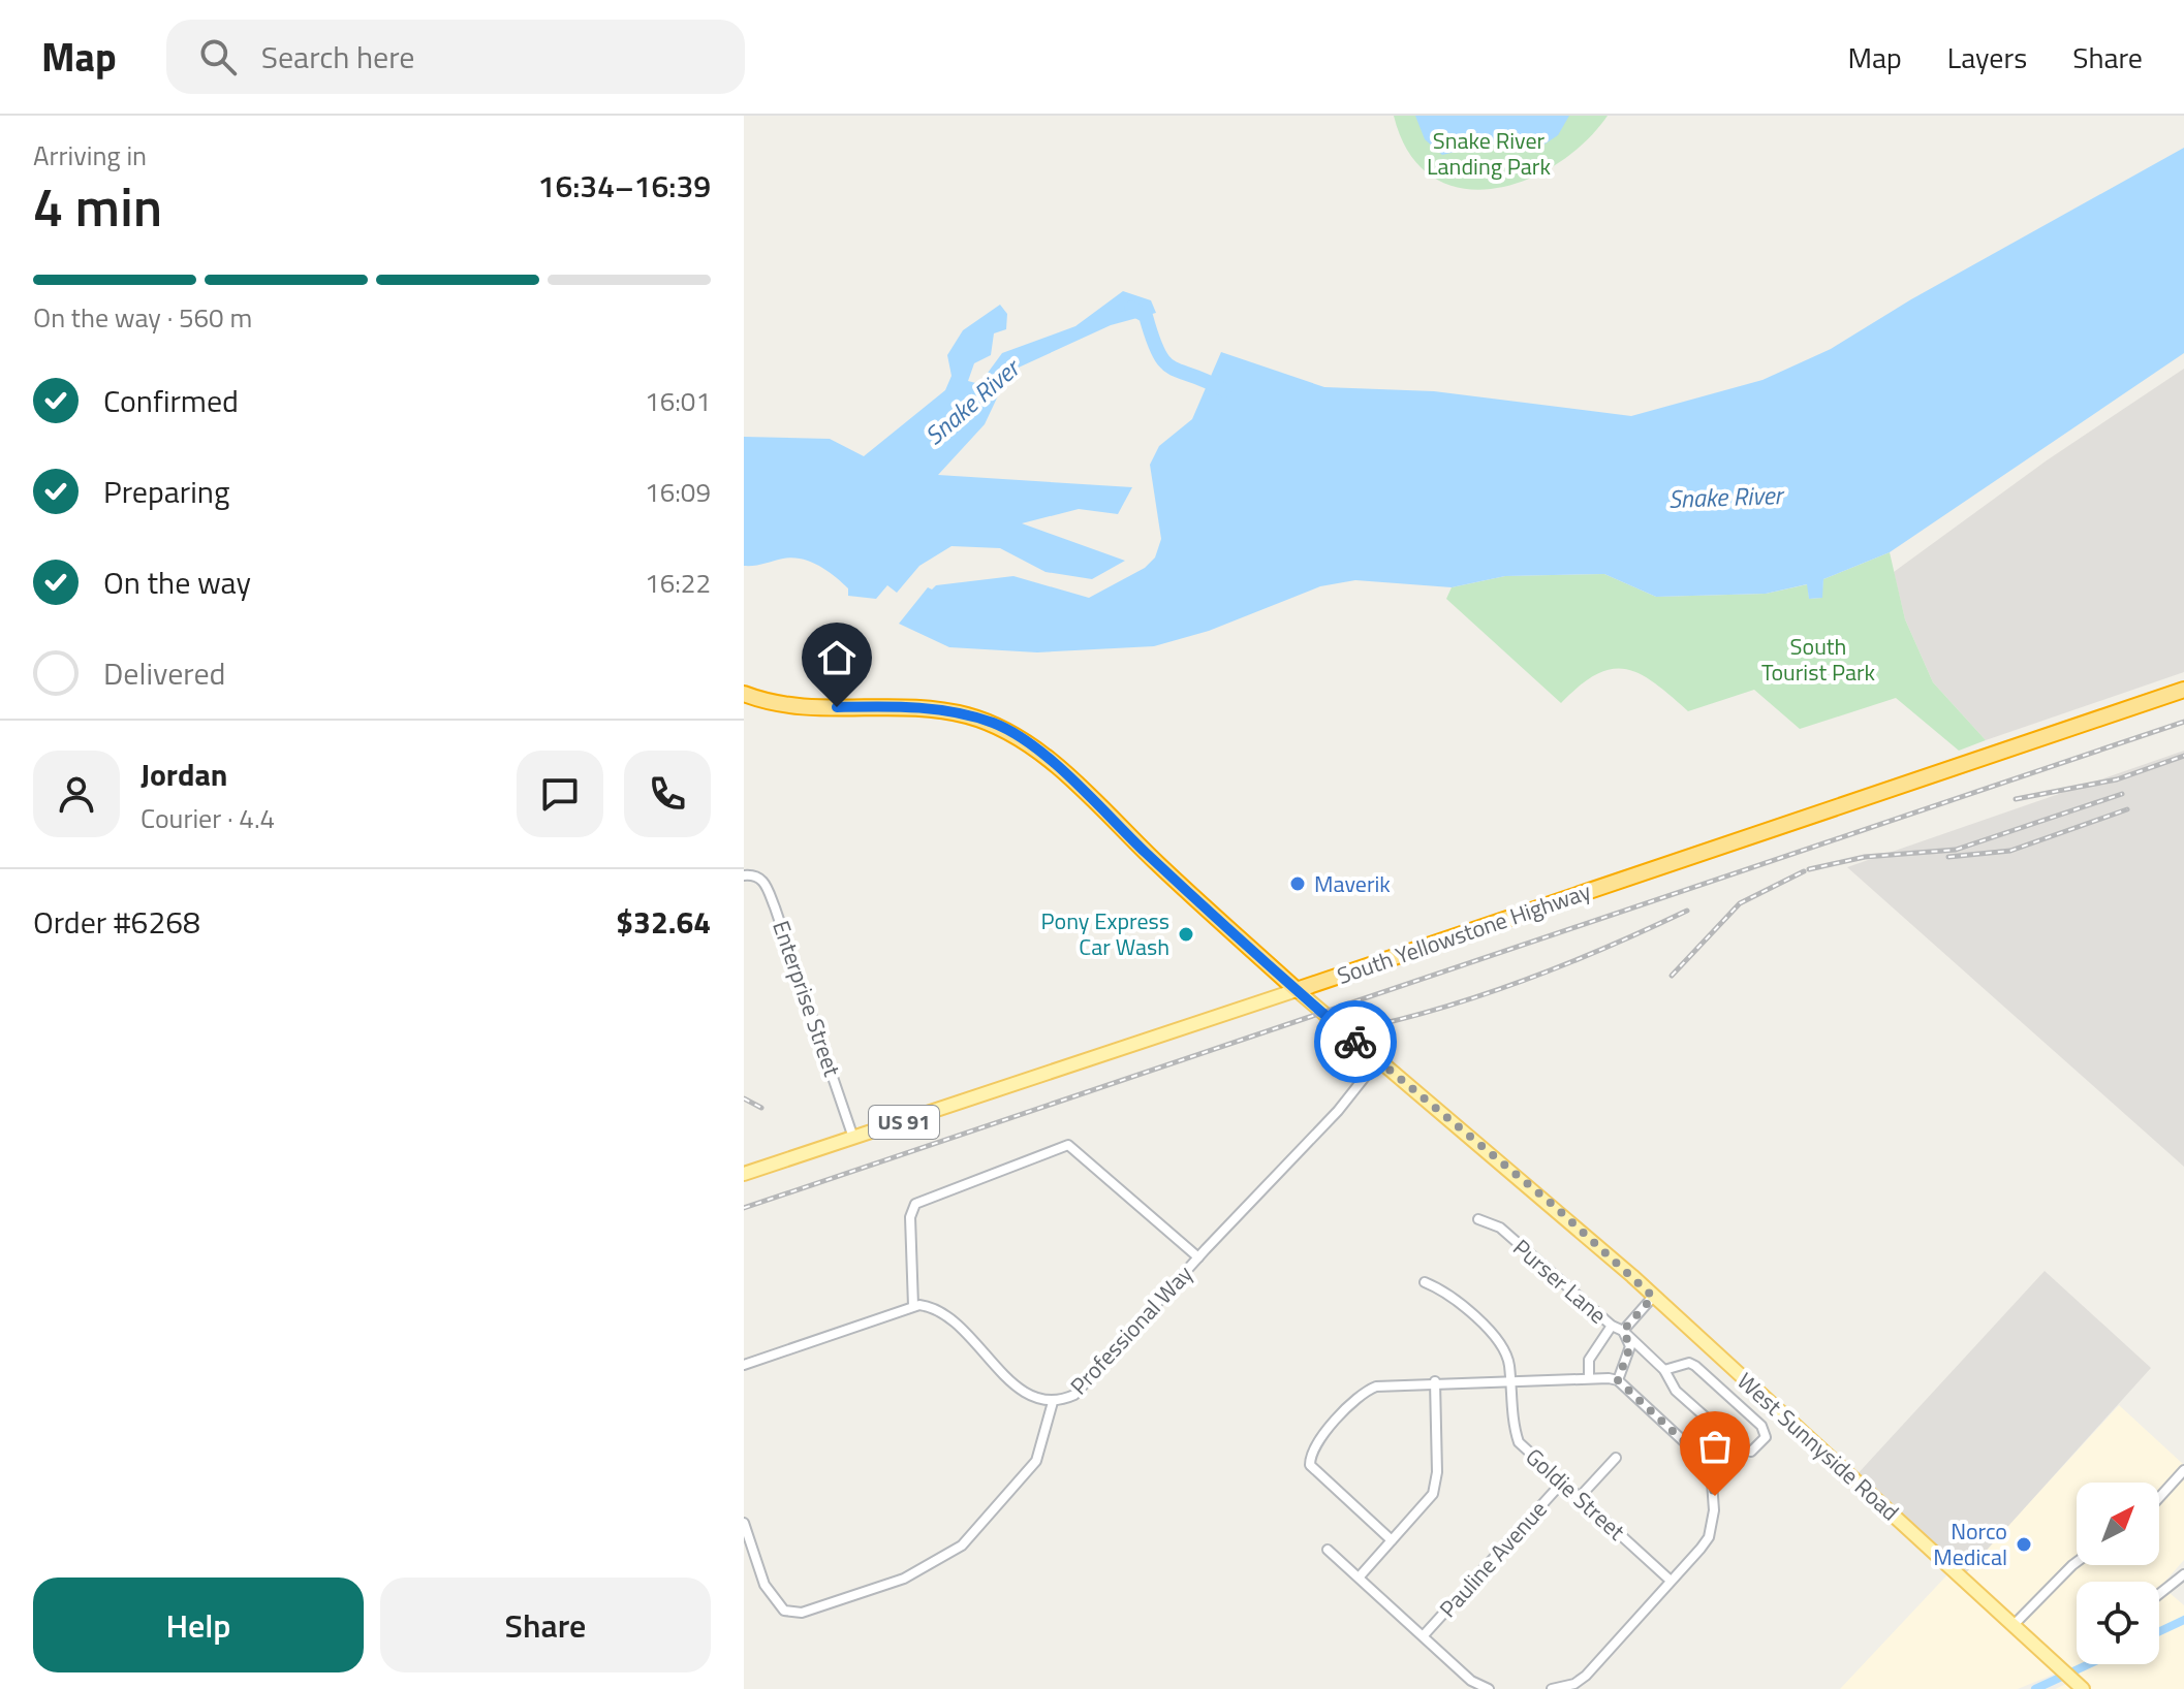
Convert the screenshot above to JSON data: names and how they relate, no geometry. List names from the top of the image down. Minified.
{"streets":{"highway":["South Yellowstone Highway","West Sunnyside Road"],"main road":["US 91"],"street":["Enterprise Street","Purser Lane","Professional Way","Goldie Street","Pauline Avenue"]},"crossings":[["South Yellowstone Highway","Enterprise Street"],["South Yellowstone Highway","West Sunnyside Road"],["Professional Way","West Sunnyside Road"],["Goldie Street","Pauline Avenue"]],"water":["Snake River"],"parks":["Snake River Landing Park","South Tourist Park"],"places":["Maverik","Pony Express Car Wash","Norco Medical"],"north":"top right","page":{"header":"Map","search":"Search here","nav":["Map","Layers","Share"],"heading":["4 min","Arriving in","16:34–16:39"],"panel":["Jordan","Courier · 4.4","Order #6268","$32.64"],"bar":"On the way · 560 m","list":[["Confirmed","16:01"],["Preparing","16:09"],["On the way","16:22"],"Delivered"],"buttons":["Help","Share"]}}
